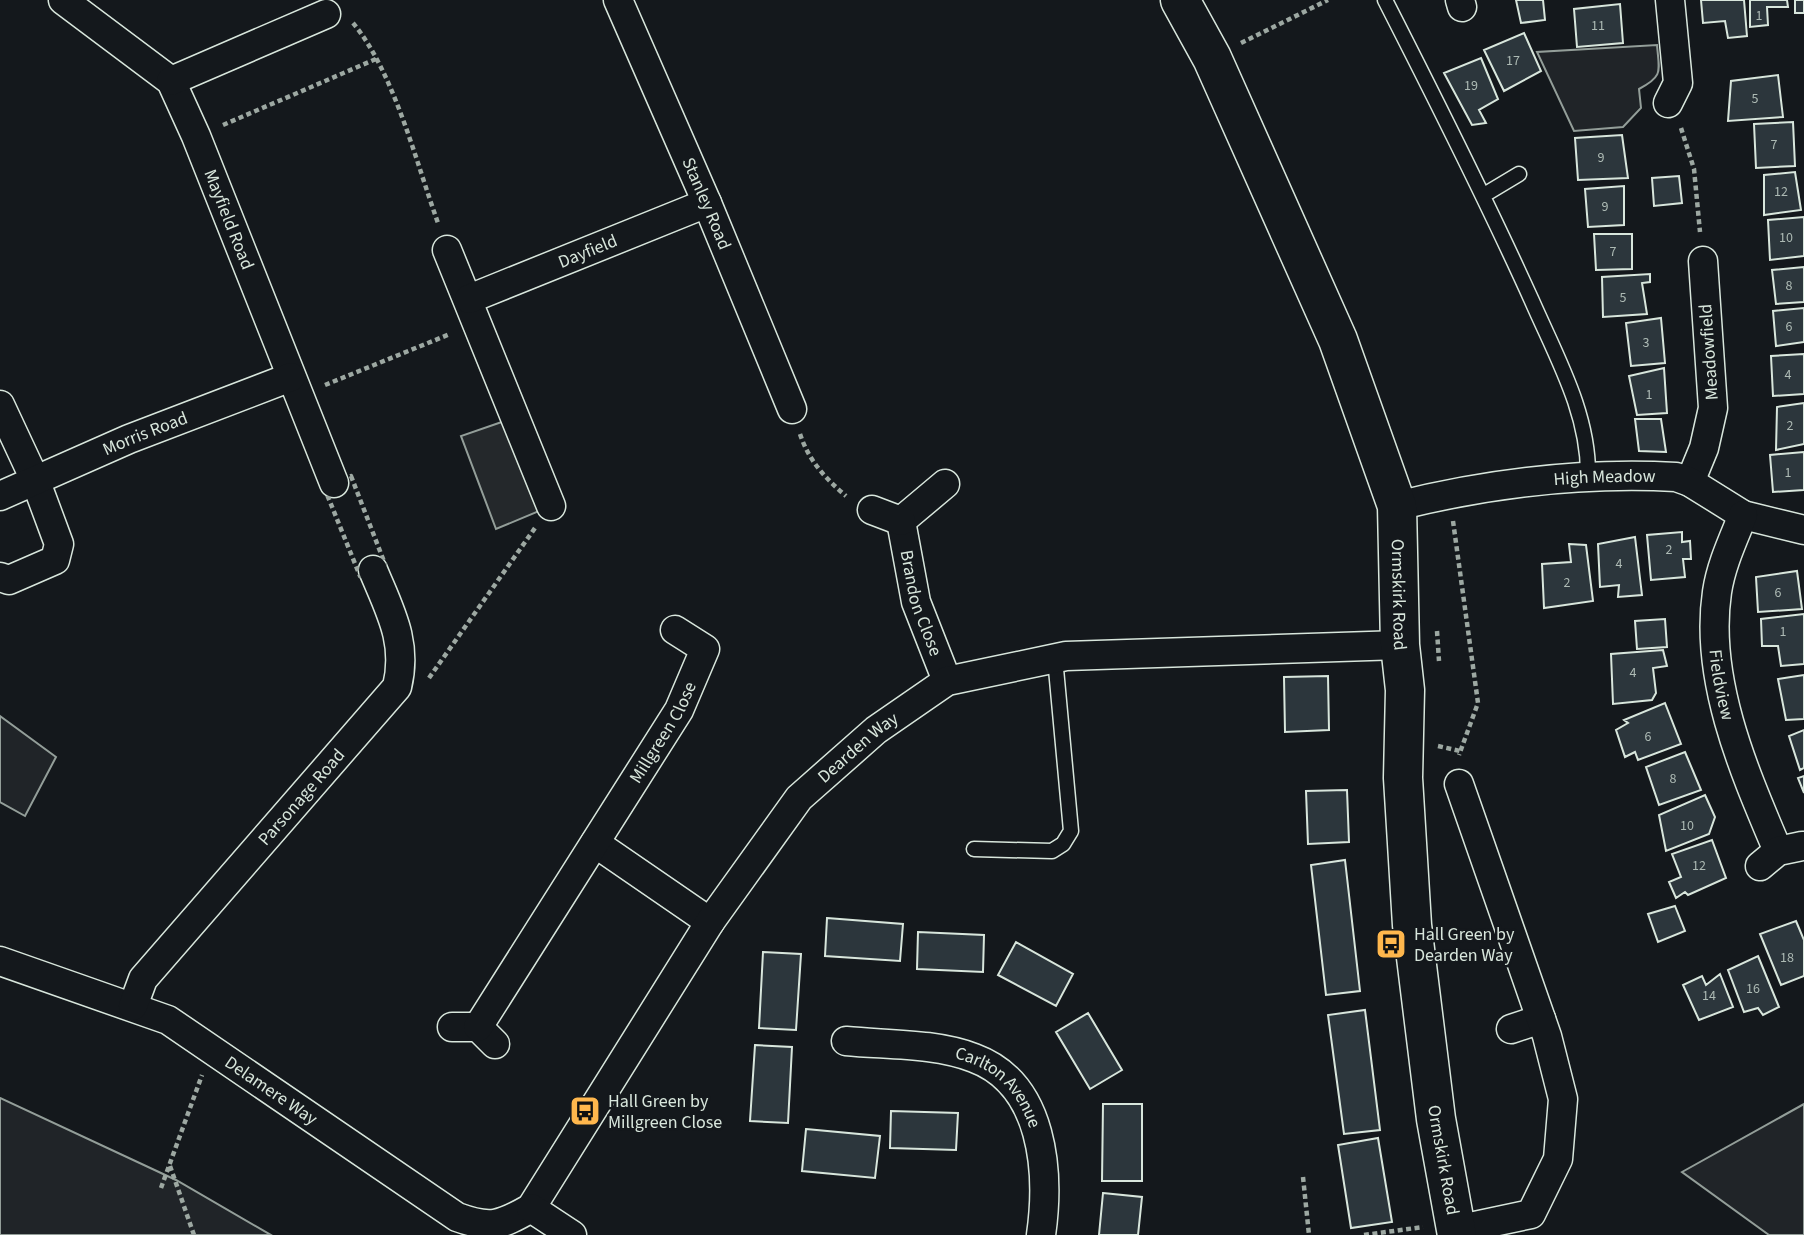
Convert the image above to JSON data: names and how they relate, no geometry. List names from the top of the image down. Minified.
{"streets":{"main road":["Ormskirk Road"],"street":["Stanley Road","Mayfield Road","Dayfield","Meadowfield","Morris Road","High Meadow","Brandon Close","Fieldview","Millgreen Close","Dearden Way","Parsonage Road","Delamere Way","Carlton Avenue"]},"crossings":[["Stanley Road","Dayfield"],["Mayfield Road","Morris Road"],["Meadowfield","High Meadow"],["High Meadow","Ormskirk Road"],["High Meadow","Fieldview"],["Ormskirk Road","Dearden Way"],["Brandon Close","Dearden Way"],["Dearden Way","Delamere Way"],["Parsonage Road","Delamere Way"]],"places":{"bus stop":["Hall Green by Dearden Way","Hall Green by Millgreen Close"]},"house_numbers":["1","11","17","19","5","7","9","12","9","10","7","8","5","6","3","4","1","2","1","2","4","2","6","1","4","6","8","10","12","18","16","14"]}
